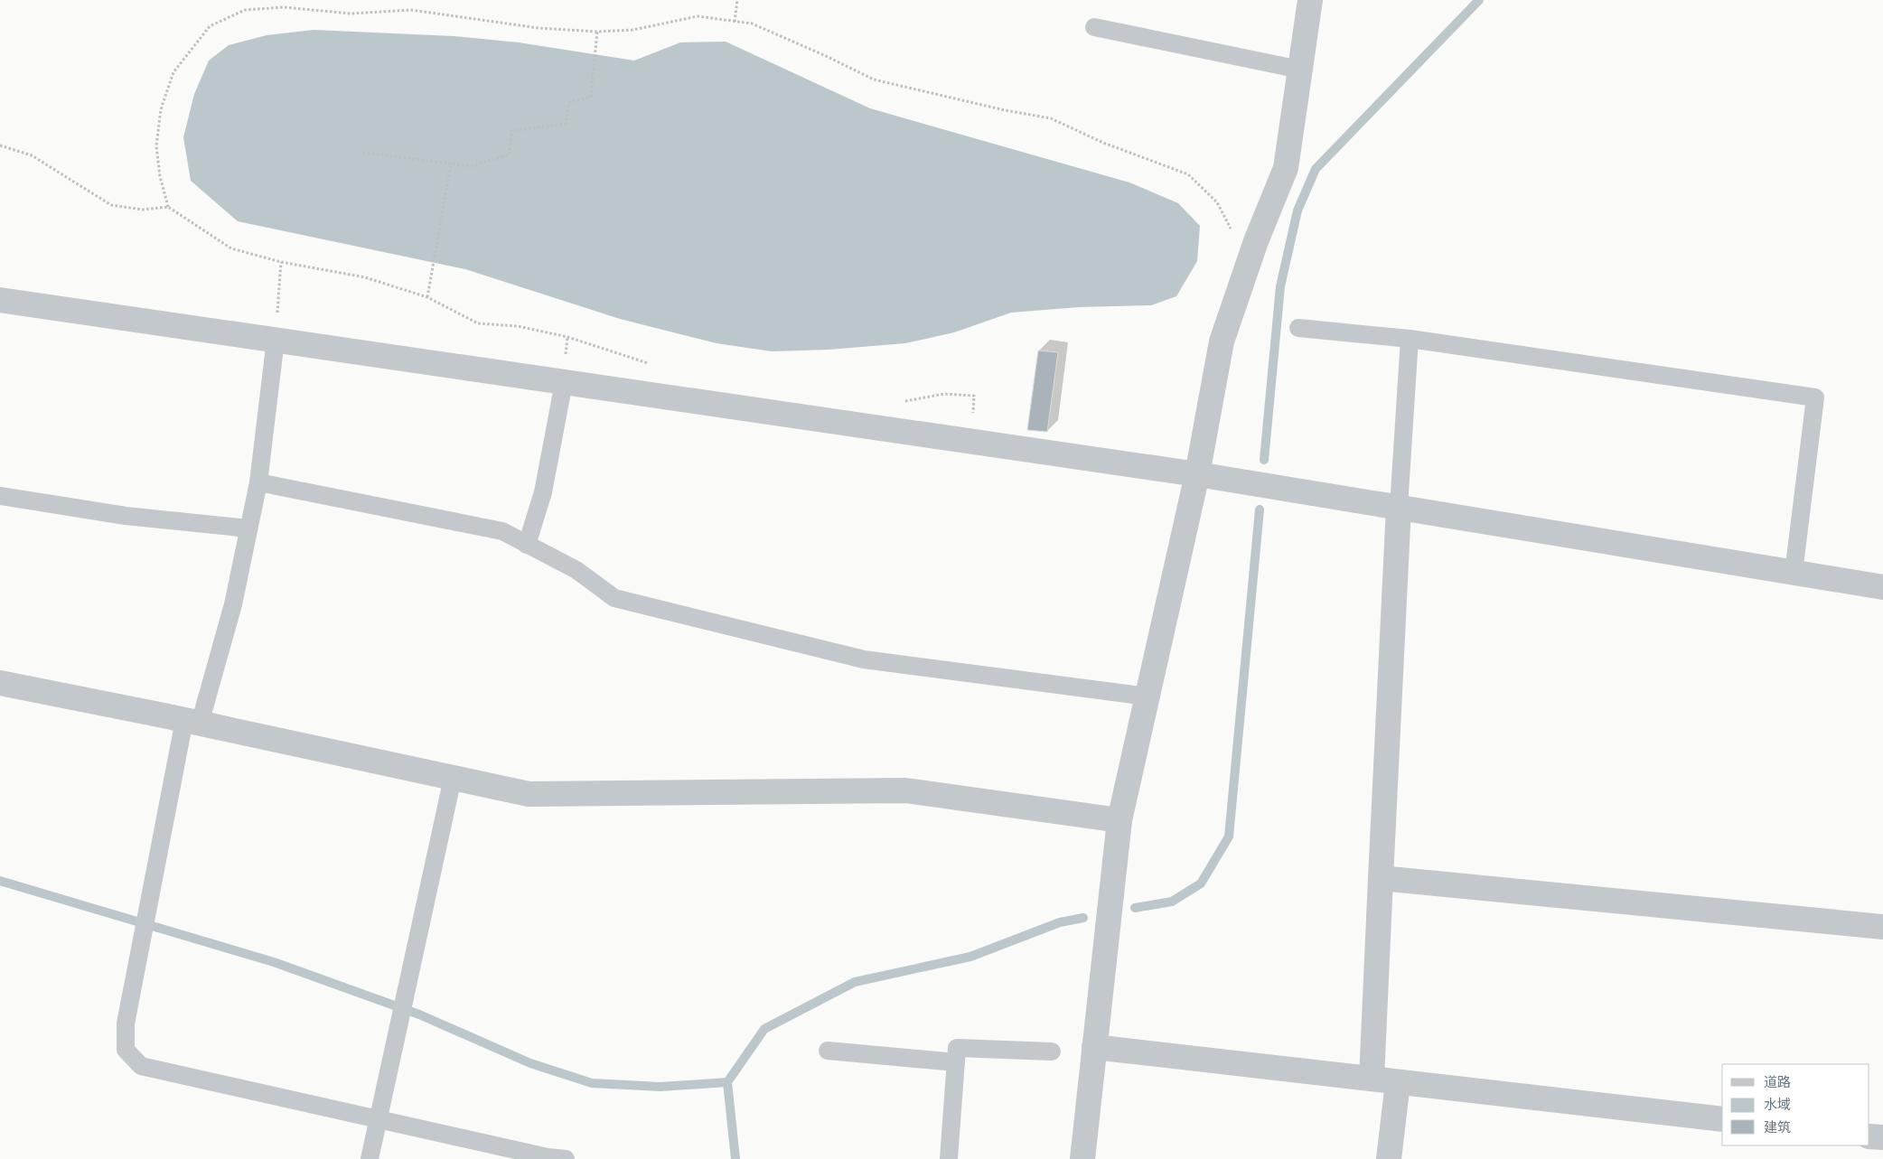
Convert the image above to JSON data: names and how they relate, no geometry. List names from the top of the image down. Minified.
{"legend":["道路","水域","建筑"]}
